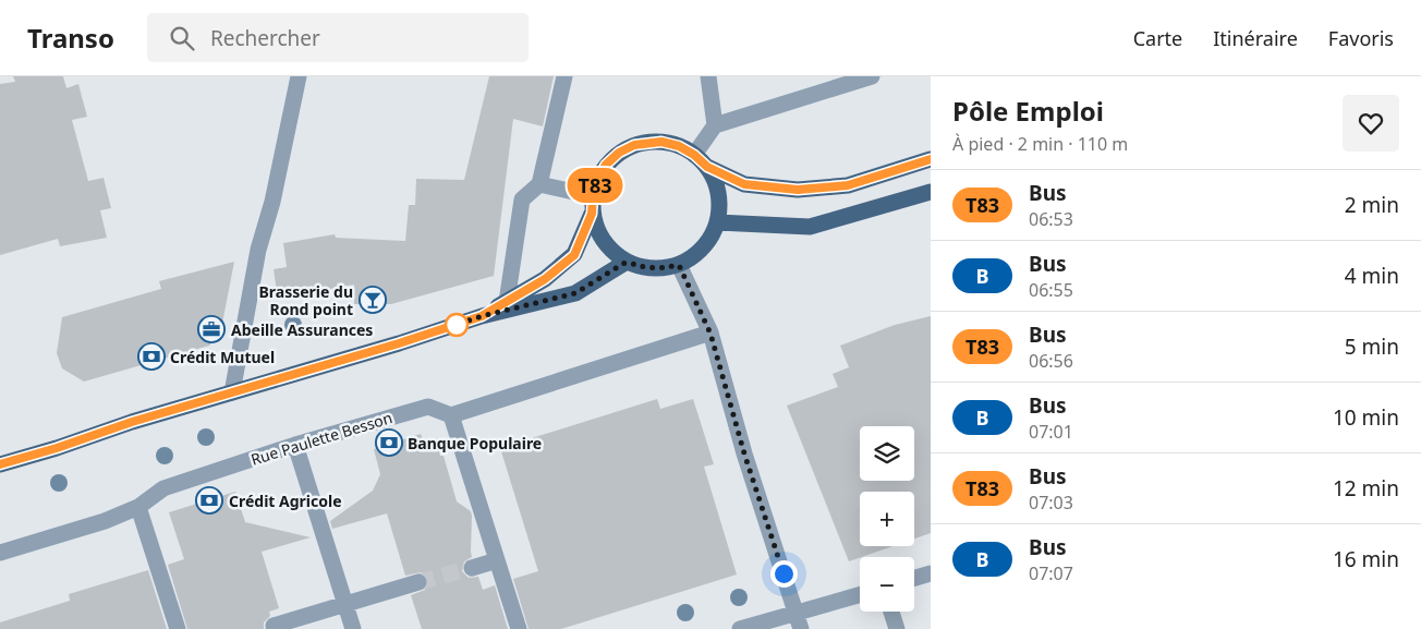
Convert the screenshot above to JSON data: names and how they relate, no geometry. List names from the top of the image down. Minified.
{"streets":{"street":["Rue Paulette Besson"]},"places":{"bar":["Brasserie du Rond point"],"office":["Abeille Assurances"],"bank":["Crédit Mutuel","Banque Populaire","Crédit Agricole"]},"lines":["bus line T83"],"page":{"header":"Transo","search":"Rechercher","nav":["Carte","Itinéraire","Favoris"],"on_map":"T83","heading":["Pôle Emploi","À pied · 2 min · 110 m"],"list":[{"mark":"T83","name":"Bus","note":"06:53","value":"2 min"},{"mark":"B","name":"Bus","note":"06:55","value":"4 min"},{"mark":"T83","name":"Bus","note":"06:56","value":"5 min"},{"mark":"B","name":"Bus","note":"07:01","value":"10 min"},{"mark":"T83","name":"Bus","note":"07:03","value":"12 min"},{"mark":"B","name":"Bus","note":"07:07","value":"16 min"}],"map_buttons":["+","−"]}}
